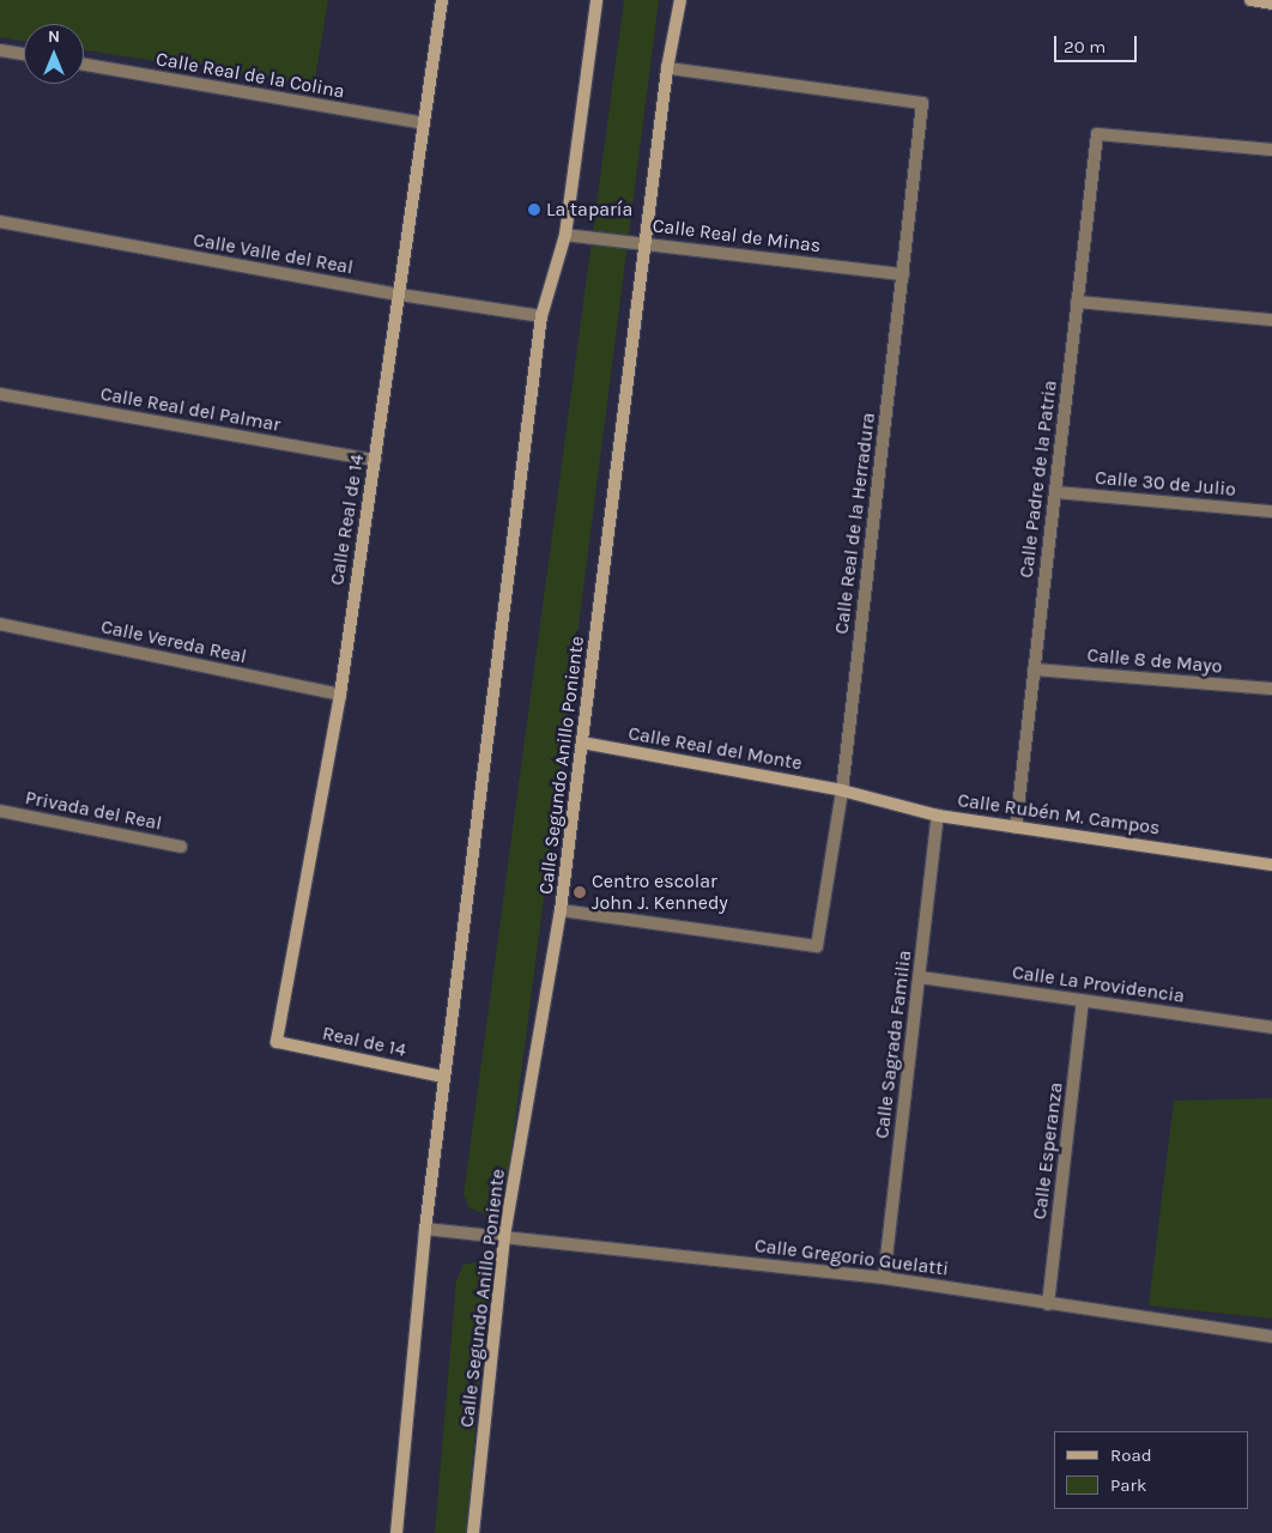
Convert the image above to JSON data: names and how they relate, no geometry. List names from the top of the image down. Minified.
{"streets":{"main road":["Calle Real de 14","Calle Real del Monte","Calle Segundo Anillo Poniente","Calle Rubén M. Campos","Real de 14"],"street":["Calle Real de la Colina","Calle Real de Minas","Calle Valle del Real","Calle Real del Palmar","Calle Padre de la Patria","Calle 30 de Julio","Calle Real de la Herradura","Calle Vereda Real","Calle 8 de Mayo","Privada del Real","Calle La Providencia","Calle Sagrada Familia","Calle Esperanza","Calle Gregorio Guelatti"]},"crossings":[["Calle Real de la Colina","Calle Real de 14"],["Calle Real de Minas","Calle Real de la Herradura"],["Calle Real de Minas","Calle Segundo Anillo Poniente"],["Calle Valle del Real","Calle Real de 14"],["Calle Real del Palmar","Calle Real de 14"],["Calle Padre de la Patria","Calle 30 de Julio"],["Calle Padre de la Patria","Calle 8 de Mayo"],["Calle Padre de la Patria","Calle Rubén M. Campos"],["Calle Real de 14","Calle Vereda Real"],["Calle Real de 14","Real de 14"],["Calle Real de la Herradura","Calle Real del Monte"],["Calle Real de la Herradura","Calle Segundo Anillo Poniente"],["Calle Real de la Herradura","Calle Rubén M. Campos"],["Calle Real del Monte","Calle Segundo Anillo Poniente"],["Calle Real del Monte","Calle Rubén M. Campos"],["Calle Segundo Anillo Poniente","Calle Gregorio Guelatti"],["Calle Rubén M. Campos","Calle Sagrada Familia"],["Calle La Providencia","Calle Sagrada Familia"],["Calle La Providencia","Calle Esperanza"],["Calle Sagrada Familia","Calle Gregorio Guelatti"],["Calle Esperanza","Calle Gregorio Guelatti"]],"places":["La taparía","Centro escolar John J. Kennedy"],"legend":["Road","Park"],"scale_bar":"20 m","north":"top"}
